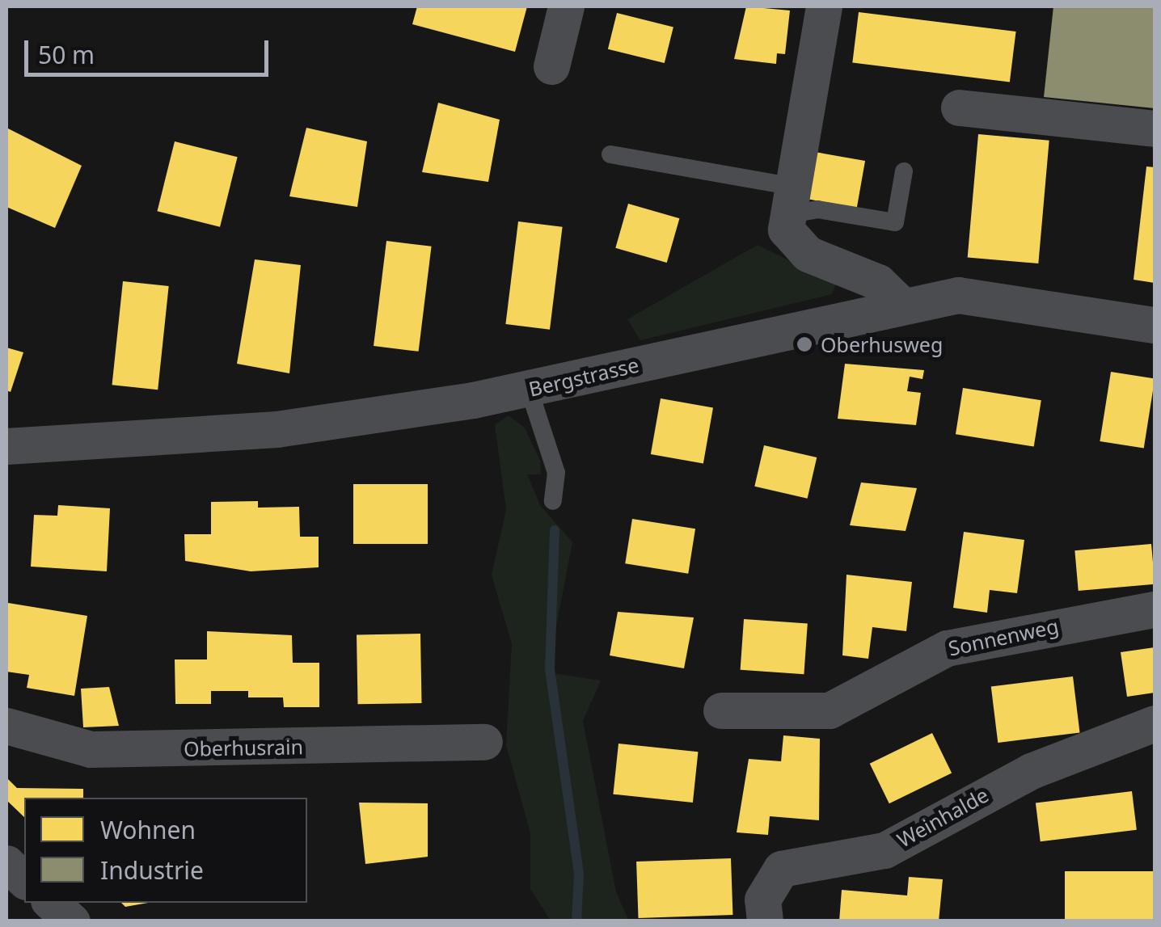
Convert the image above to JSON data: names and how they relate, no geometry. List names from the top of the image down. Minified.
{"streets":{"street":["Bergstrasse","Sonnenweg","Oberhusrain","Weinhalde"]},"places":["Oberhusweg"],"legend":["Wohnen","Industrie"],"scale_bar":"50 m"}
